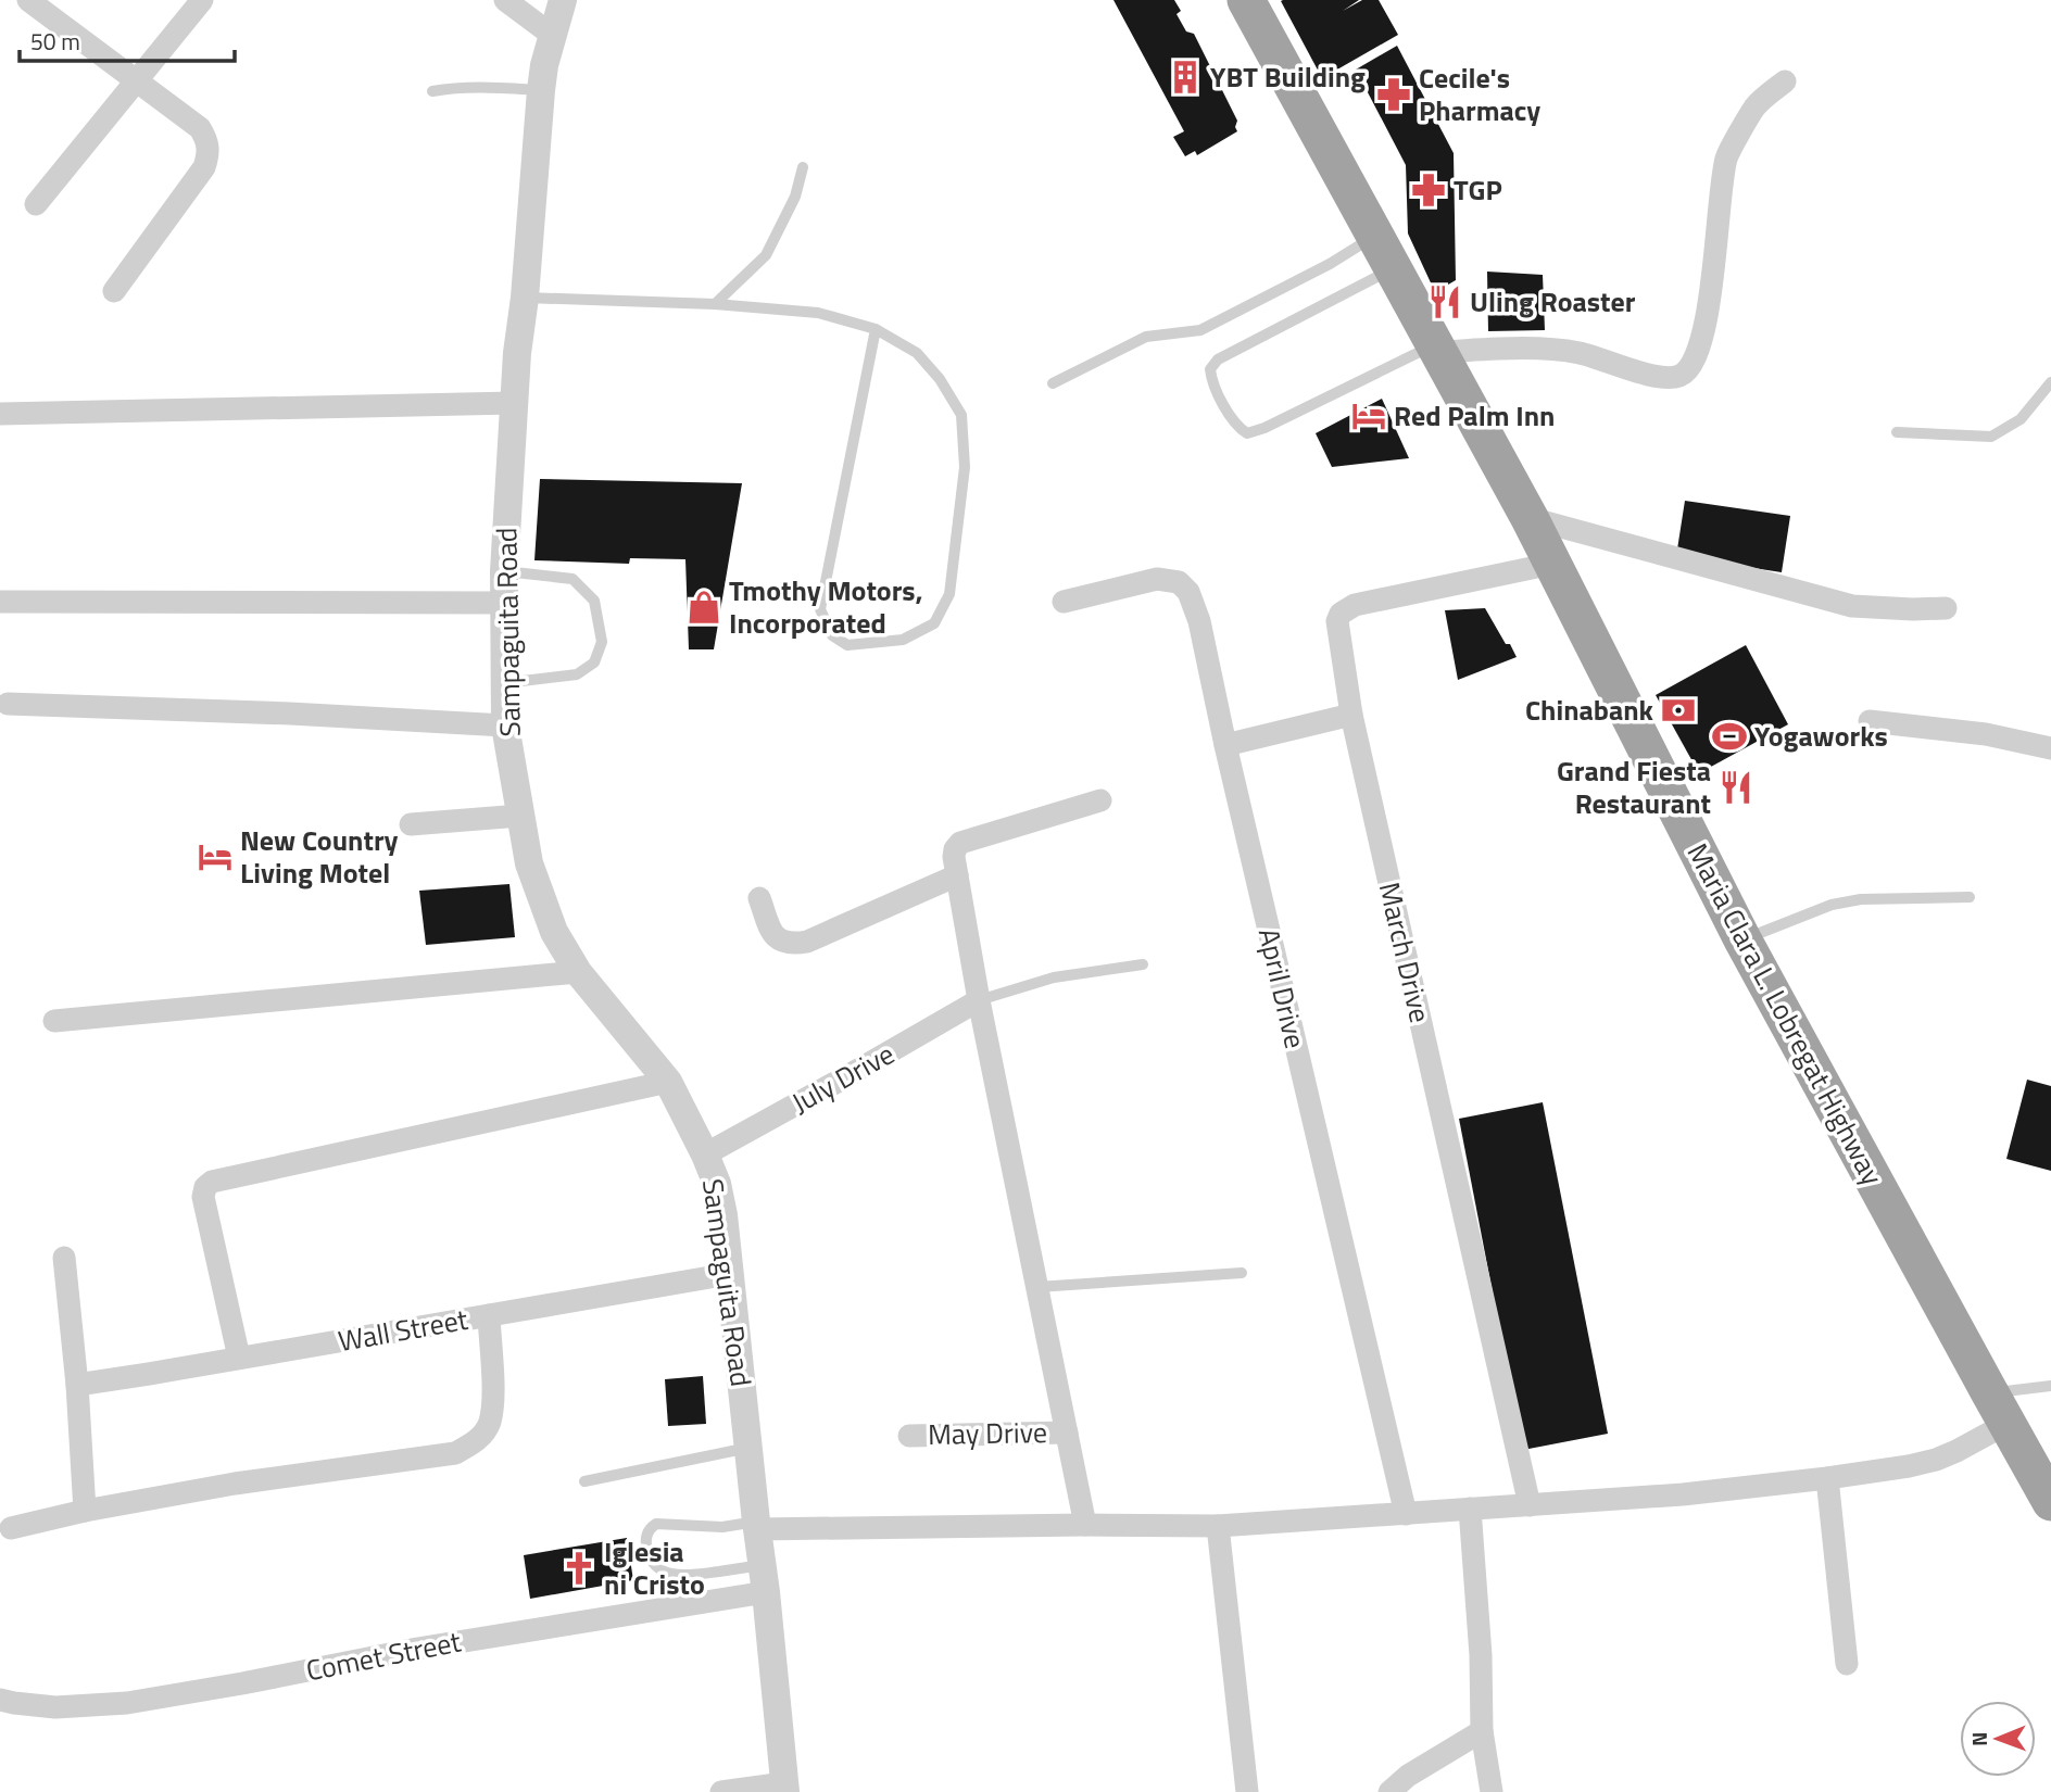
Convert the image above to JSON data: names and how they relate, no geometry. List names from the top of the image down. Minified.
{"streets":{"highway":["Maria Clara L. Lobregat Highway"],"street":["Sampaguita Road","March Drive","April Drive","July Drive","Wall Street","May Drive","Comet Street"]},"crossings":[["Sampaguita Road","July Drive"],["Sampaguita Road","Wall Street"],["Sampaguita Road","Comet Street"],["March Drive","Maria Clara L. Lobregat Highway"]],"places":{"building":["YBT Building"],"pharmacy":["Cecile's Pharmacy","TGP"],"restaurant":["Uling Roaster","Grand Fiesta Restaurant"],"hotel":["Red Palm Inn","New Country Living Motel"],"shop":["Tmothy Motors, Incorporated"],"bank":["Chinabank"],"sports":["Yogaworks"],"church":["Iglesia ni Cristo"]},"scale_bar":"50 m","north":"left"}
